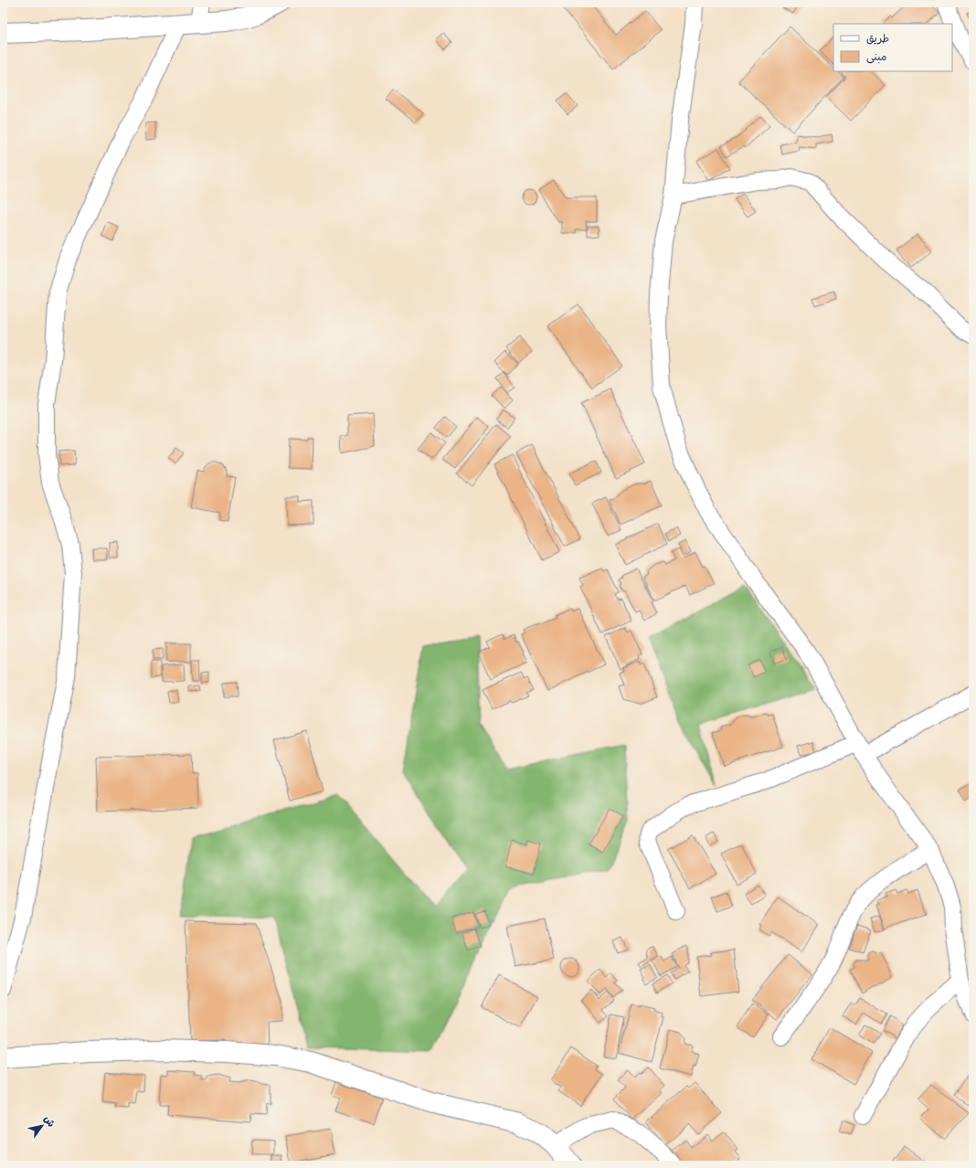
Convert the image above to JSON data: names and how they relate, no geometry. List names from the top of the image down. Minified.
{"legend":["طريق","مبنى"],"north":"top right"}
